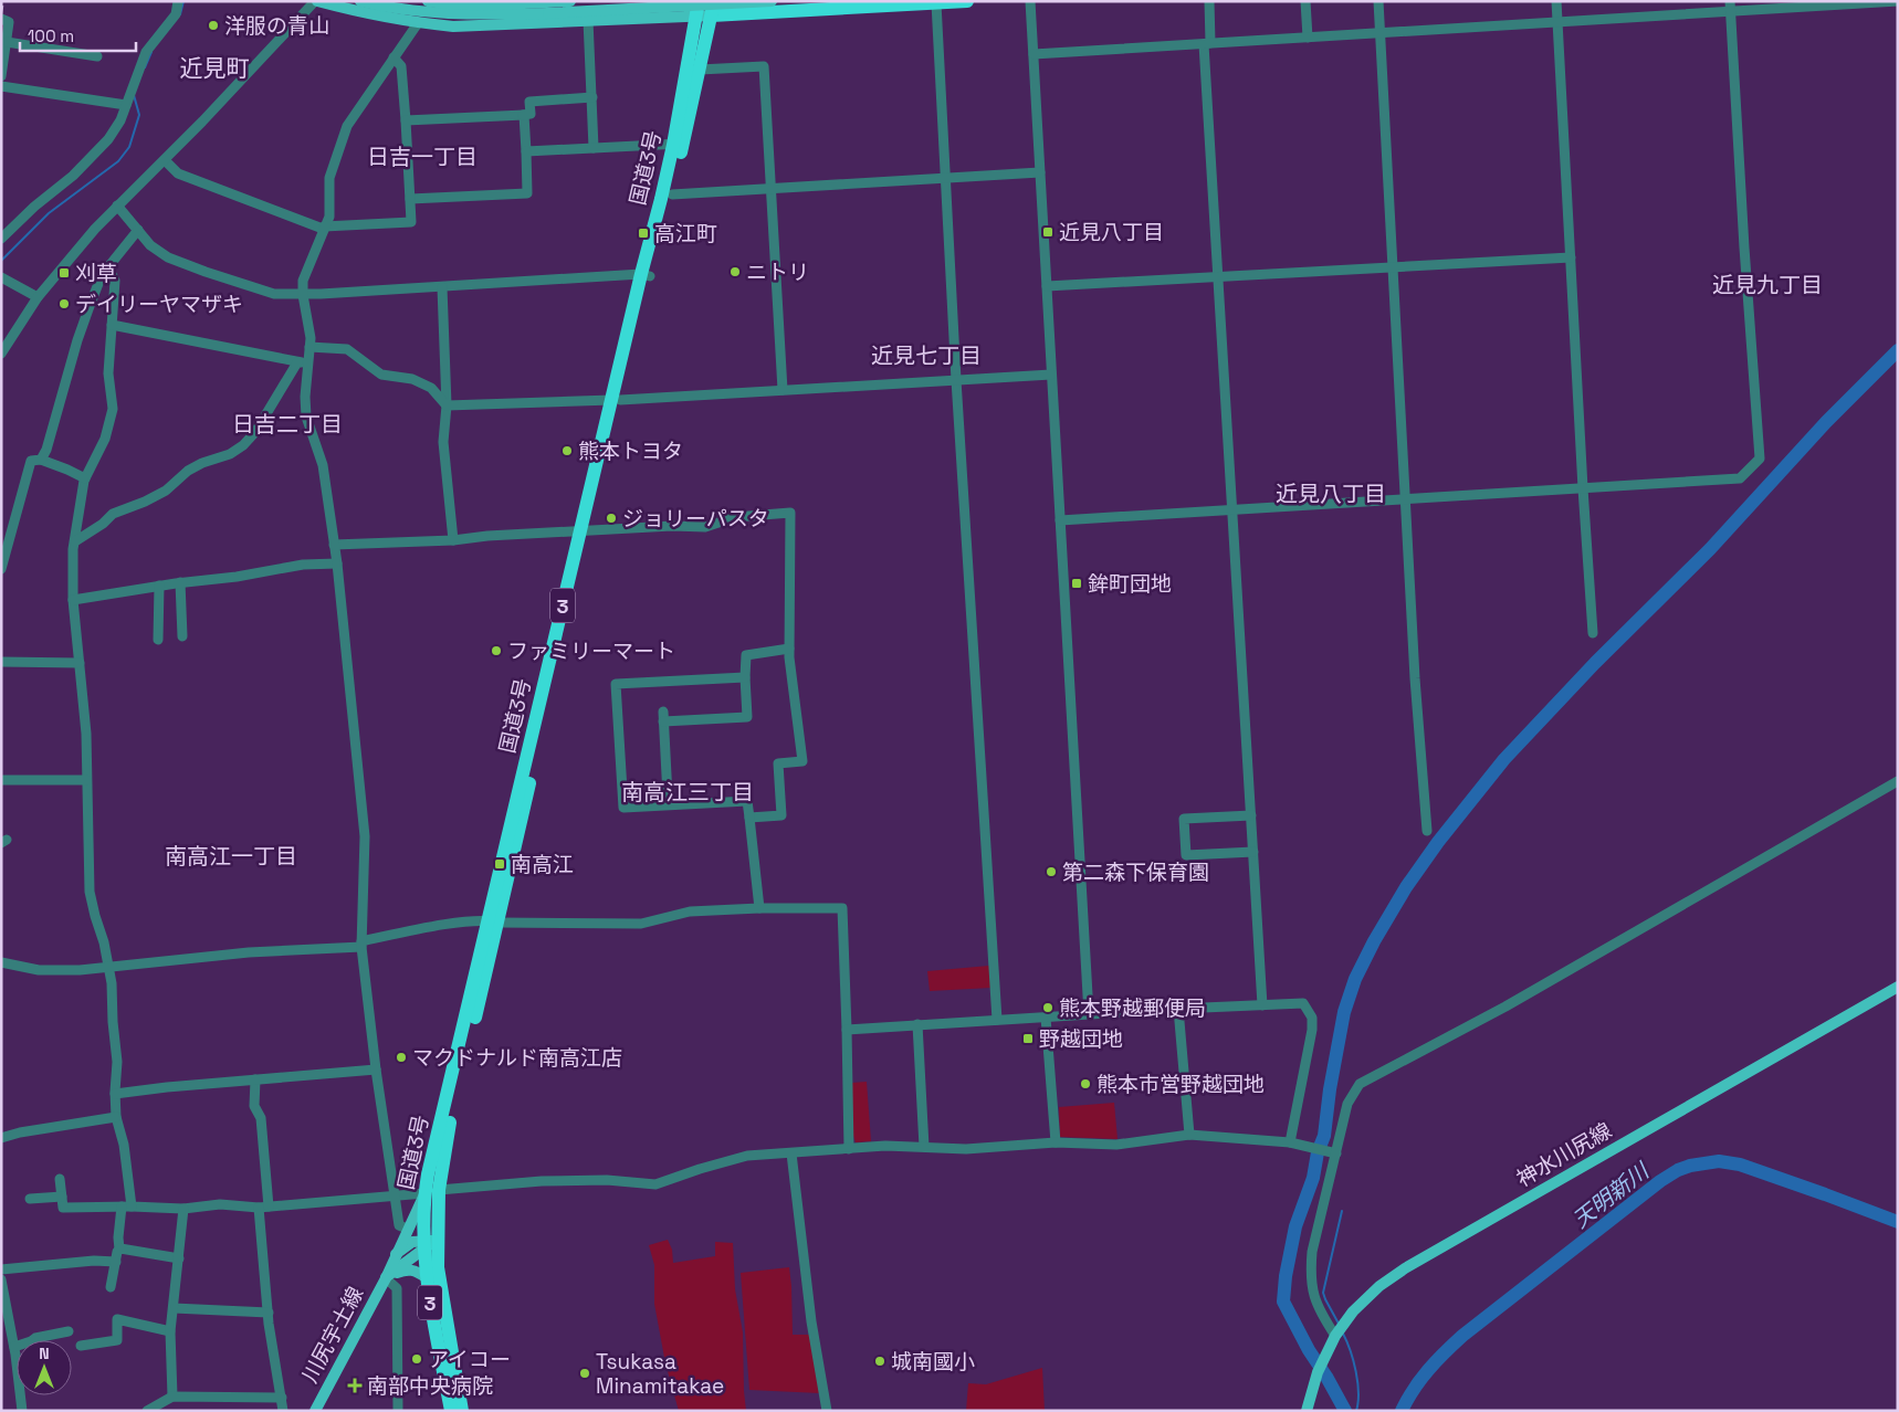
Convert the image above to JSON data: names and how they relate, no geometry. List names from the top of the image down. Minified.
{"streets":{"highway":["国道3号","3"],"main road":["神水川尻線","川尻宇土線"]},"crossings":[["国道3号","川尻宇土線"]],"districts":["近見町","日吉一丁目","近見九丁目","近見七丁目","日吉二丁目","近見八丁目","南高江三丁目","南高江一丁目"],"water":["天明新川"],"places":{"other":["洋服の青山","ニトリ","デイリーヤマザキ","熊本トヨタ","ジョリーパスタ","ファミリーマート","第二森下保育園","熊本野越郵便局","マクドナルド南高江店","熊本市営野越団地","アイコー","城南國小","Tsukasa Minamitakae"],"transit":["近見八丁目","高江町","刈草","鉾町団地","南高江","野越団地"],"health":["南部中央病院"]},"scale_bar":"100 m","north":"top"}
